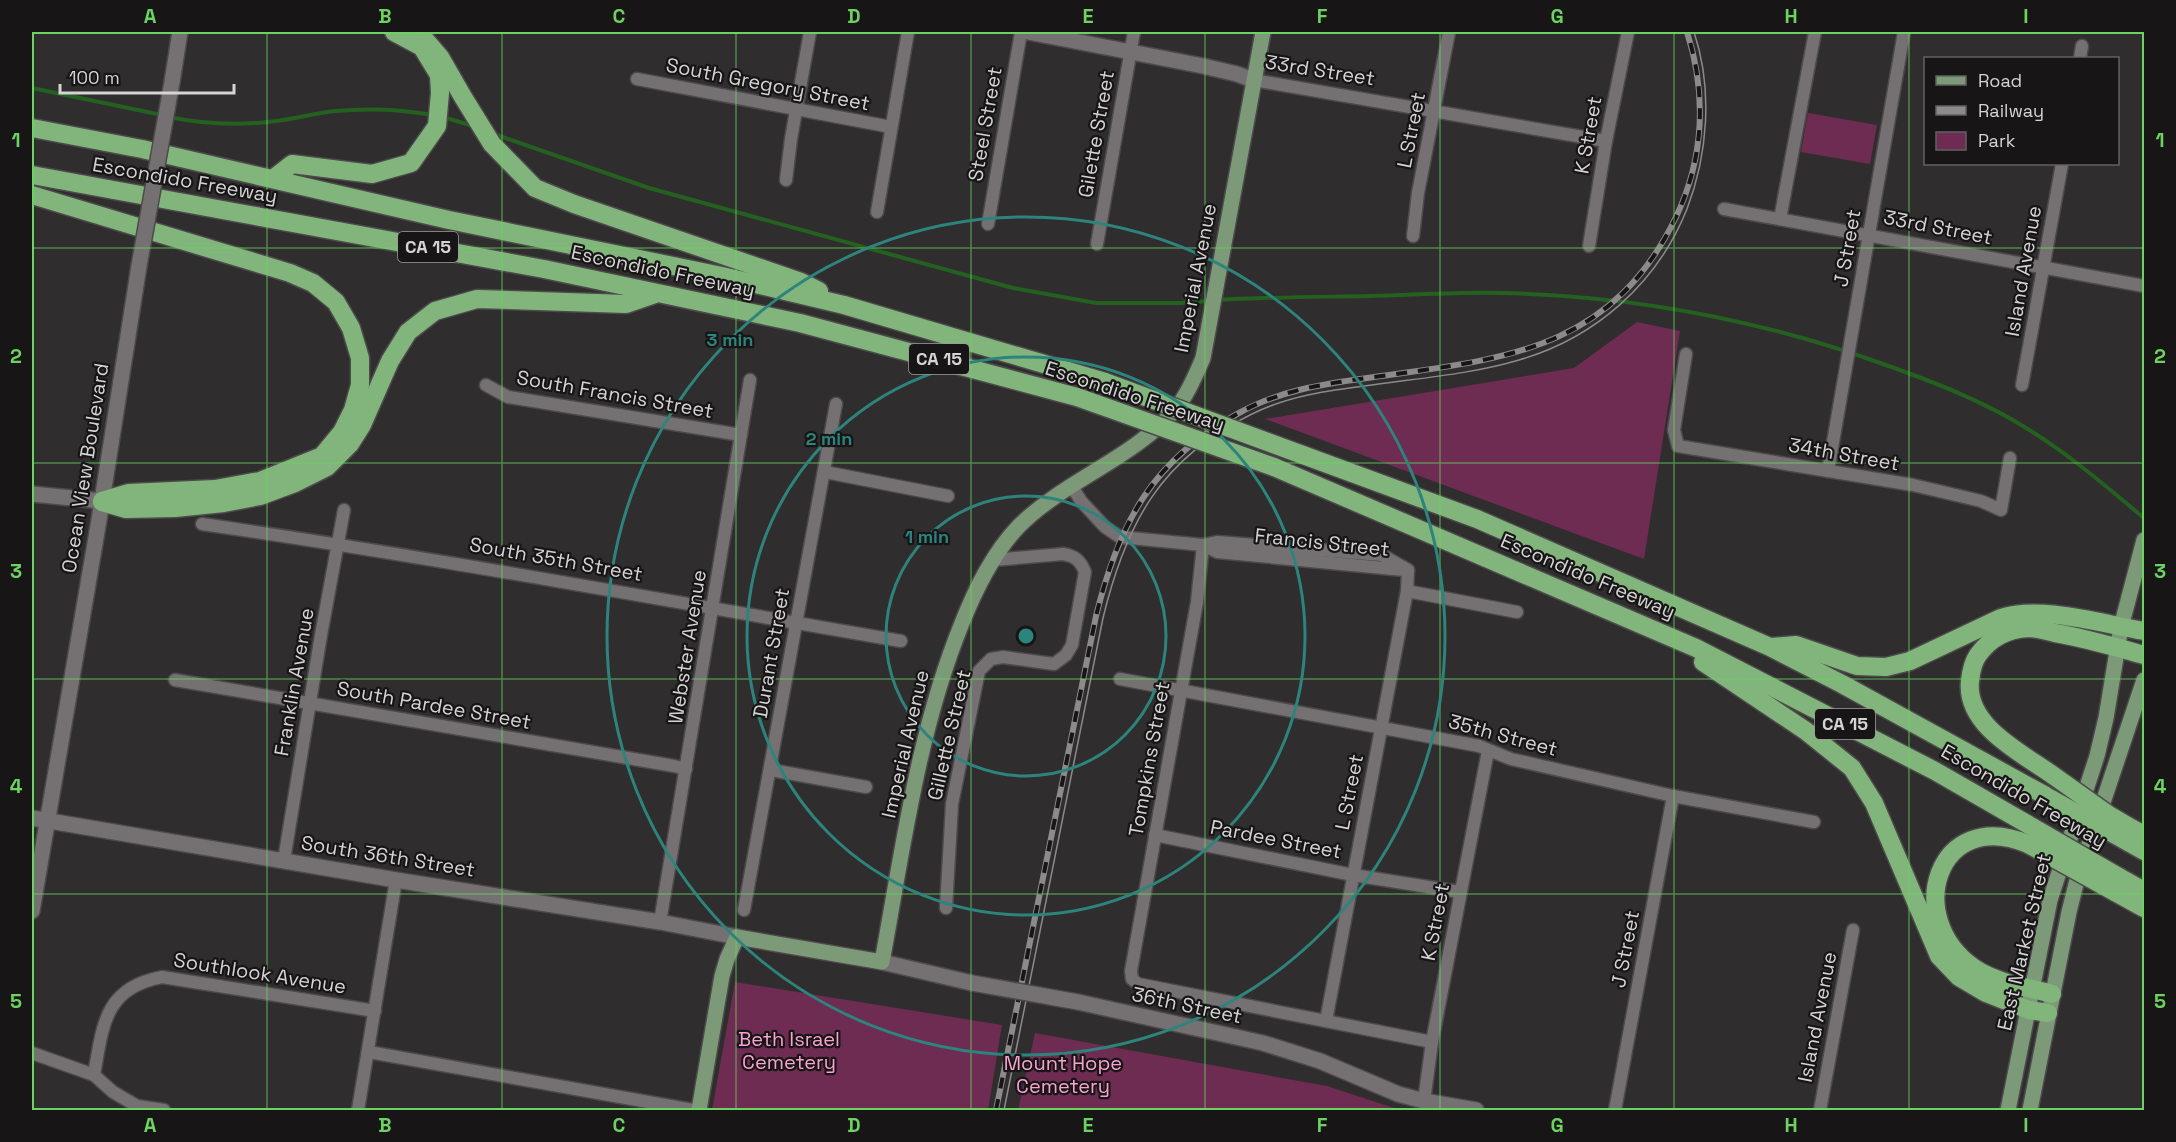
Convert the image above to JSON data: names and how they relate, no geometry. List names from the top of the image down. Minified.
{"streets":{"highway":["Escondido Freeway","CA 15"],"main road":["33rd Street","Imperial Avenue","Ocean View Boulevard","South 36th Street","East Market Street","36th Street"],"street":["South Gregory Street","Steel Street","L Street","Gilette Street","K Street","J Street","Island Avenue","South Francis Street","34th Street","Francis Street","South 35th Street","Webster Avenue","Durant Street","Franklin Avenue","South Pardee Street","Gillette Street","35th Street","Tompkins Street","Pardee Street","Southlook Avenue"]},"crossings":[["33rd Street","L Street"],["33rd Street","Gilette Street"],["33rd Street","K Street"],["33rd Street","J Street"],["33rd Street","Island Avenue"],["33rd Street","Imperial Avenue"],["L Street","Francis Street"],["L Street","35th Street"],["L Street","Pardee Street"],["L Street","36th Street"],["K Street","35th Street"],["K Street","Pardee Street"],["K Street","36th Street"],["J Street","34th Street"],["J Street","35th Street"],["Imperial Avenue","Francis Street"],["Imperial Avenue","Gillette Street"],["Imperial Avenue","36th Street"],["South Francis Street","Webster Avenue"],["Ocean View Boulevard","South 36th Street"],["Francis Street","Tompkins Street"],["South 35th Street","Webster Avenue"],["South 35th Street","Durant Street"],["South 35th Street","Franklin Avenue"],["Webster Avenue","South Pardee Street"],["Webster Avenue","South 36th Street"],["Franklin Avenue","South Pardee Street"],["Franklin Avenue","South 36th Street"],["35th Street","Tompkins Street"],["Tompkins Street","Pardee Street"],["Tompkins Street","36th Street"]],"parks":["Beth Israel Cemetery","Mount Hope Cemetery"],"legend":["Road","Railway","Park"],"scale_bar":"100 m","grid":{"columns":["A","B","C","D","E","F","G","H","I"],"rows":["1","2","3","4","5"]},"rings":["3 min","2 min","1 min"]}
